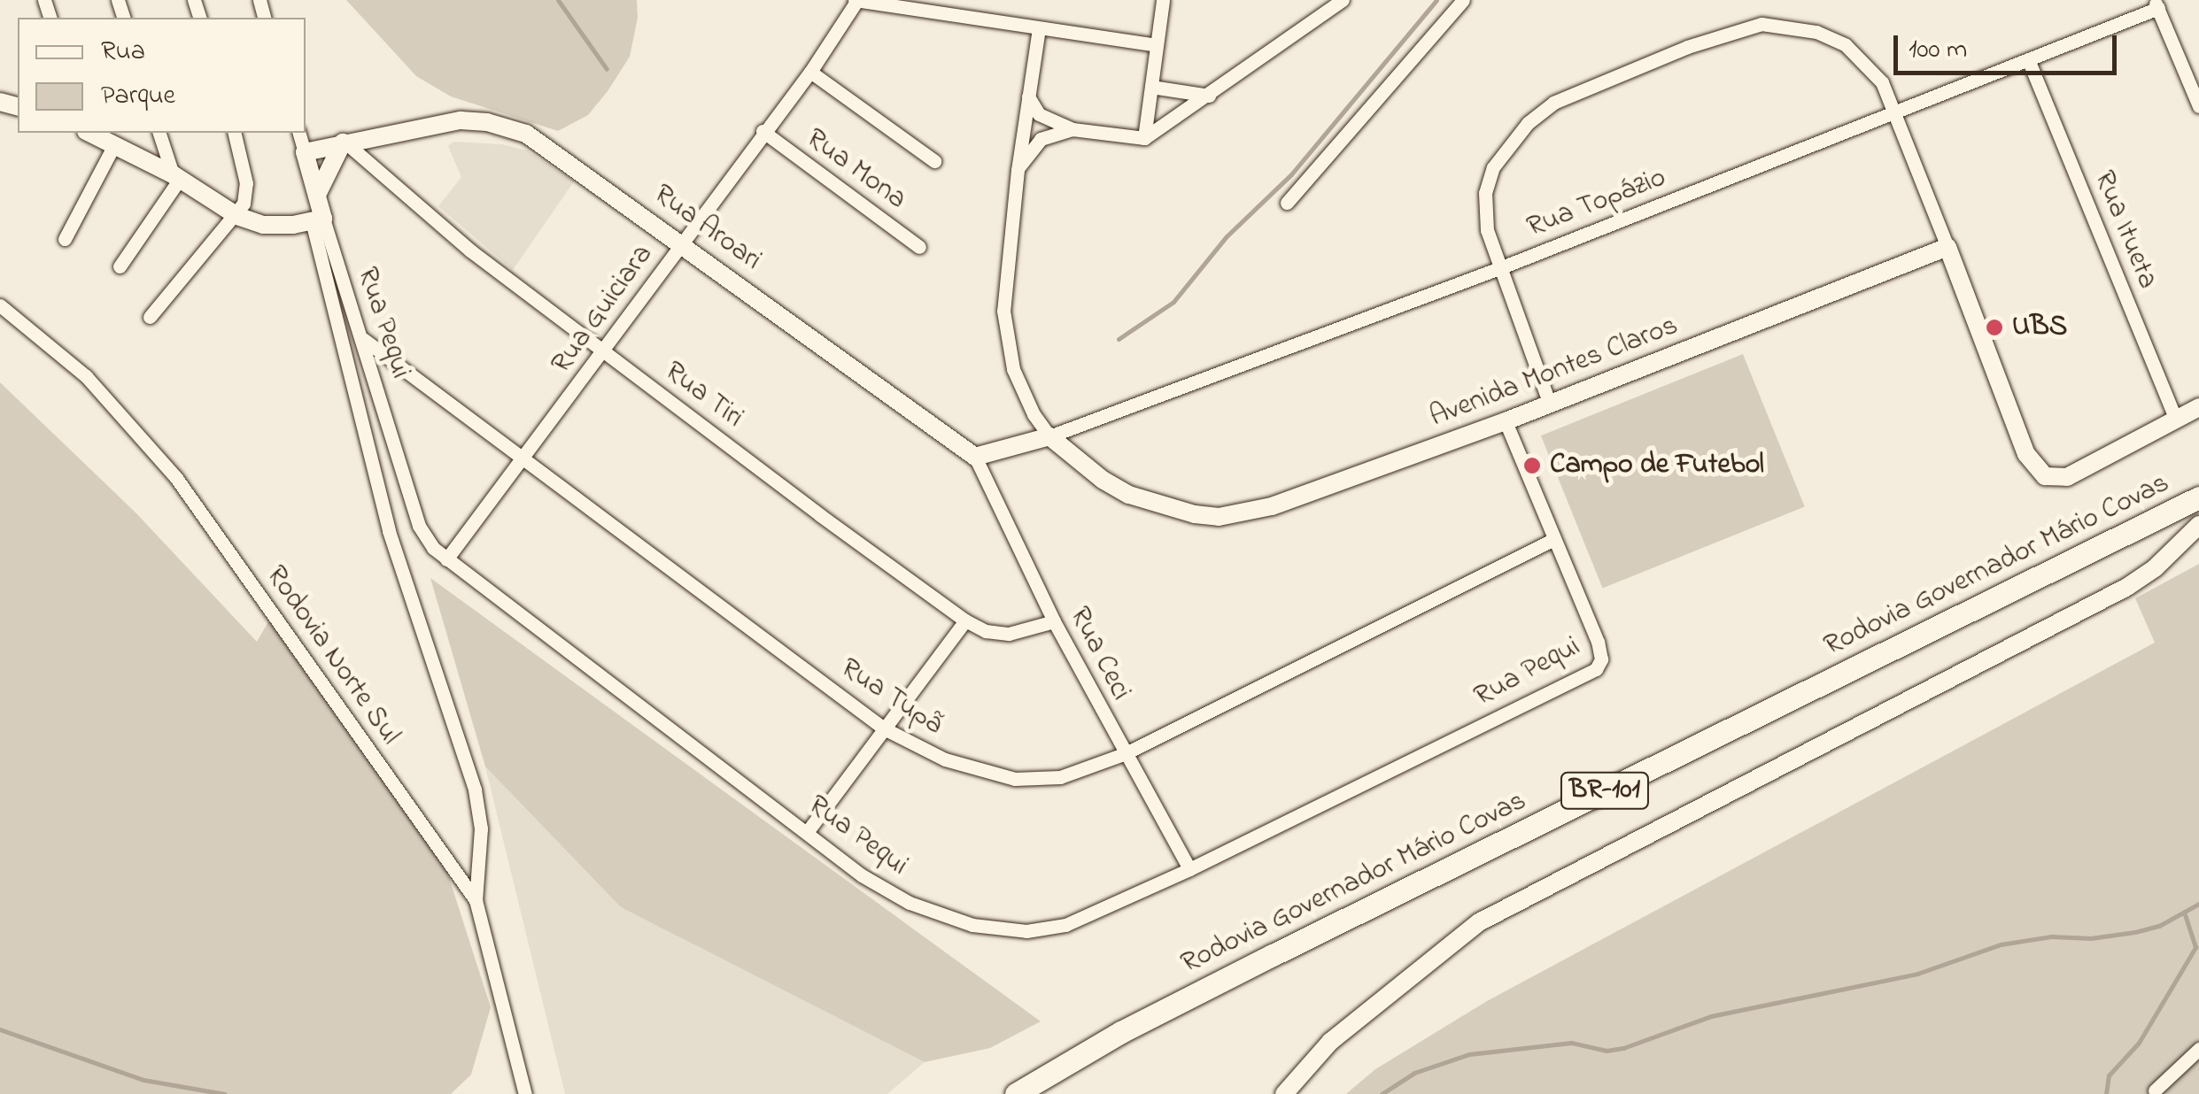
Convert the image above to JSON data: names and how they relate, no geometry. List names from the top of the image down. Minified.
{"streets":{"main road":["Rodovia Governador Mário Covas","BR-101"],"street":["Rua Mona","Rua Topázio","Rua Aroari","Rua Itueta","Rua Guiciara","Rua Pequi","Avenida Montes Claros","Rua Tiri","Rua Ceci","Rodovia Norte Sul","Rua Tupã"]},"crossings":[["Rua Mona","Rua Guiciara"],["Rua Topázio","Rua Itueta"],["Rua Topázio","Avenida Montes Claros"],["Rua Aroari","Rua Guiciara"],["Rua Aroari","Rua Tiri"],["Rua Aroari","Rua Ceci"],["Rua Guiciara","Rua Pequi"],["Rua Guiciara","Rua Tiri"],["Rua Guiciara","Rua Tupã"],["Rua Pequi","Rua Ceci"],["Rua Pequi","Rua Tupã"],["Rua Tiri","Rua Ceci"],["Rua Ceci","Rua Tupã"]],"places":["UBS","Campo de Futebol"],"legend":["Rua","Parque"],"scale_bar":"100 m"}
